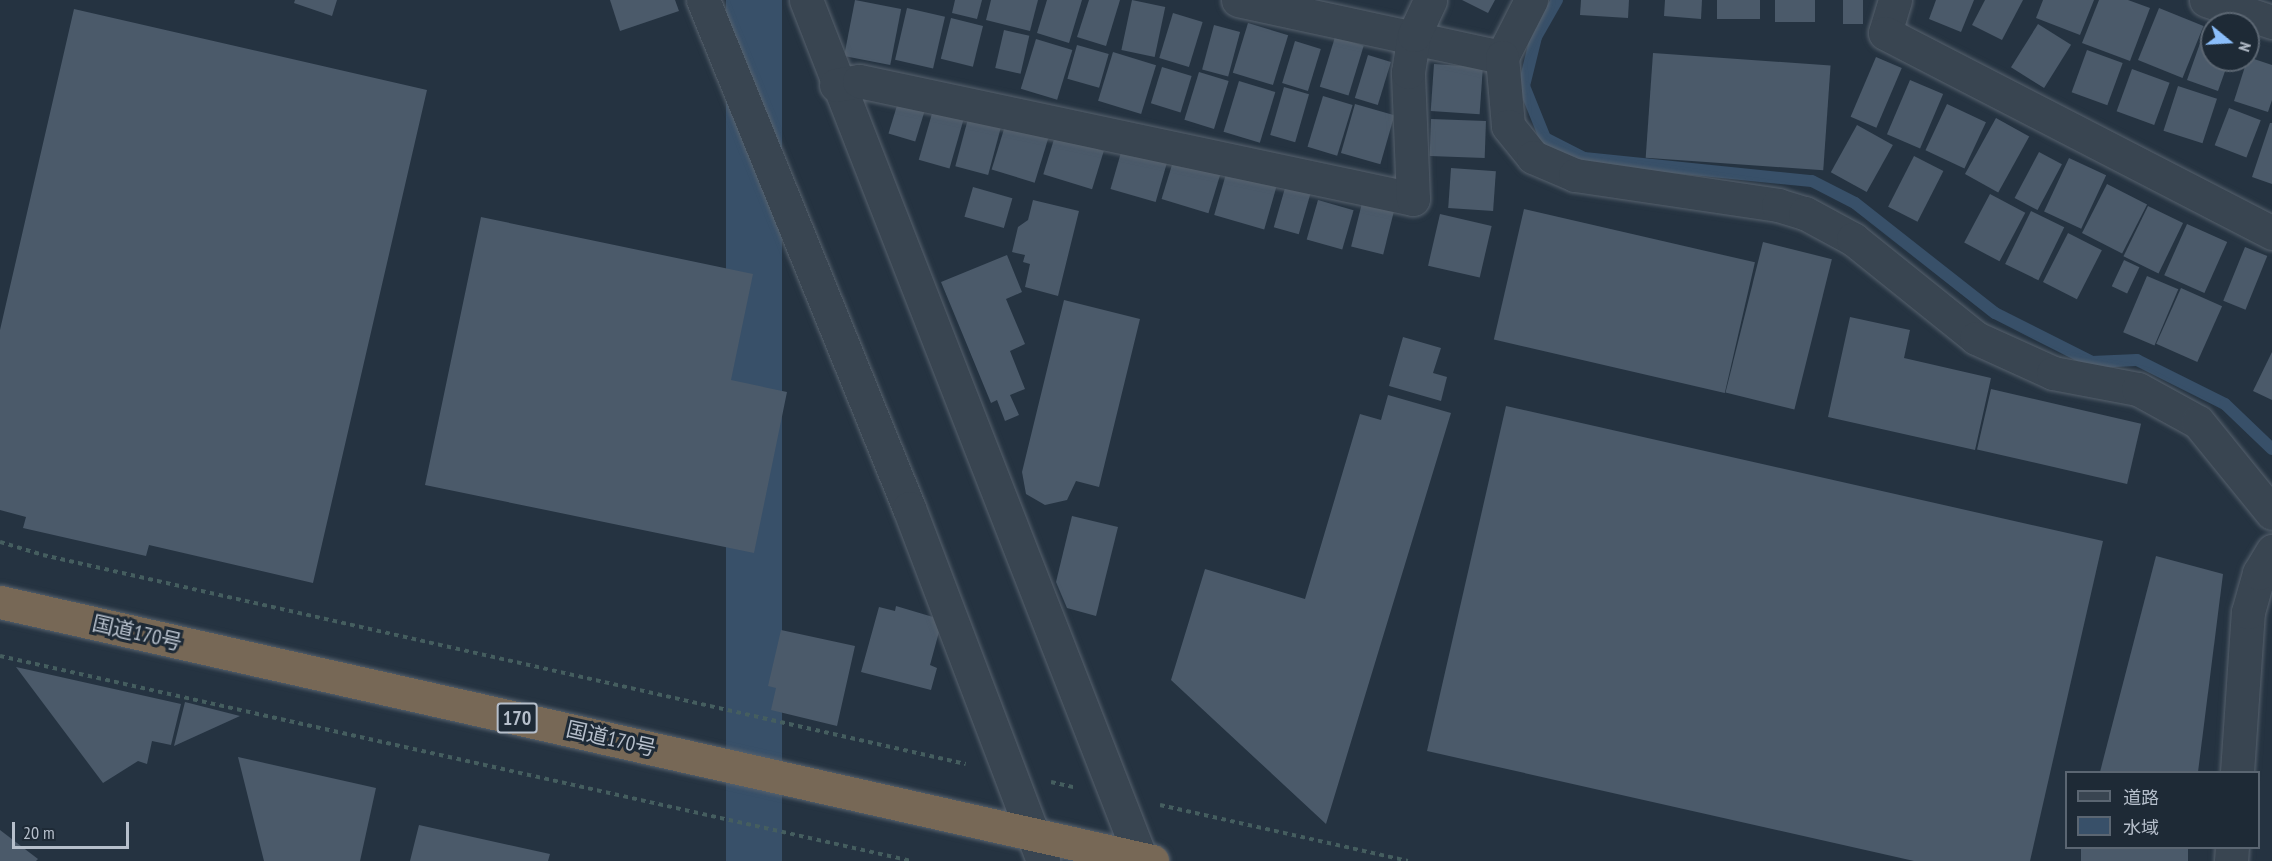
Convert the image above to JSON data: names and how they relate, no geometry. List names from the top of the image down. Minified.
{"streets":{"highway":["国道170号","170"]},"legend":["道路","水域"],"scale_bar":"20 m","north":"right"}
